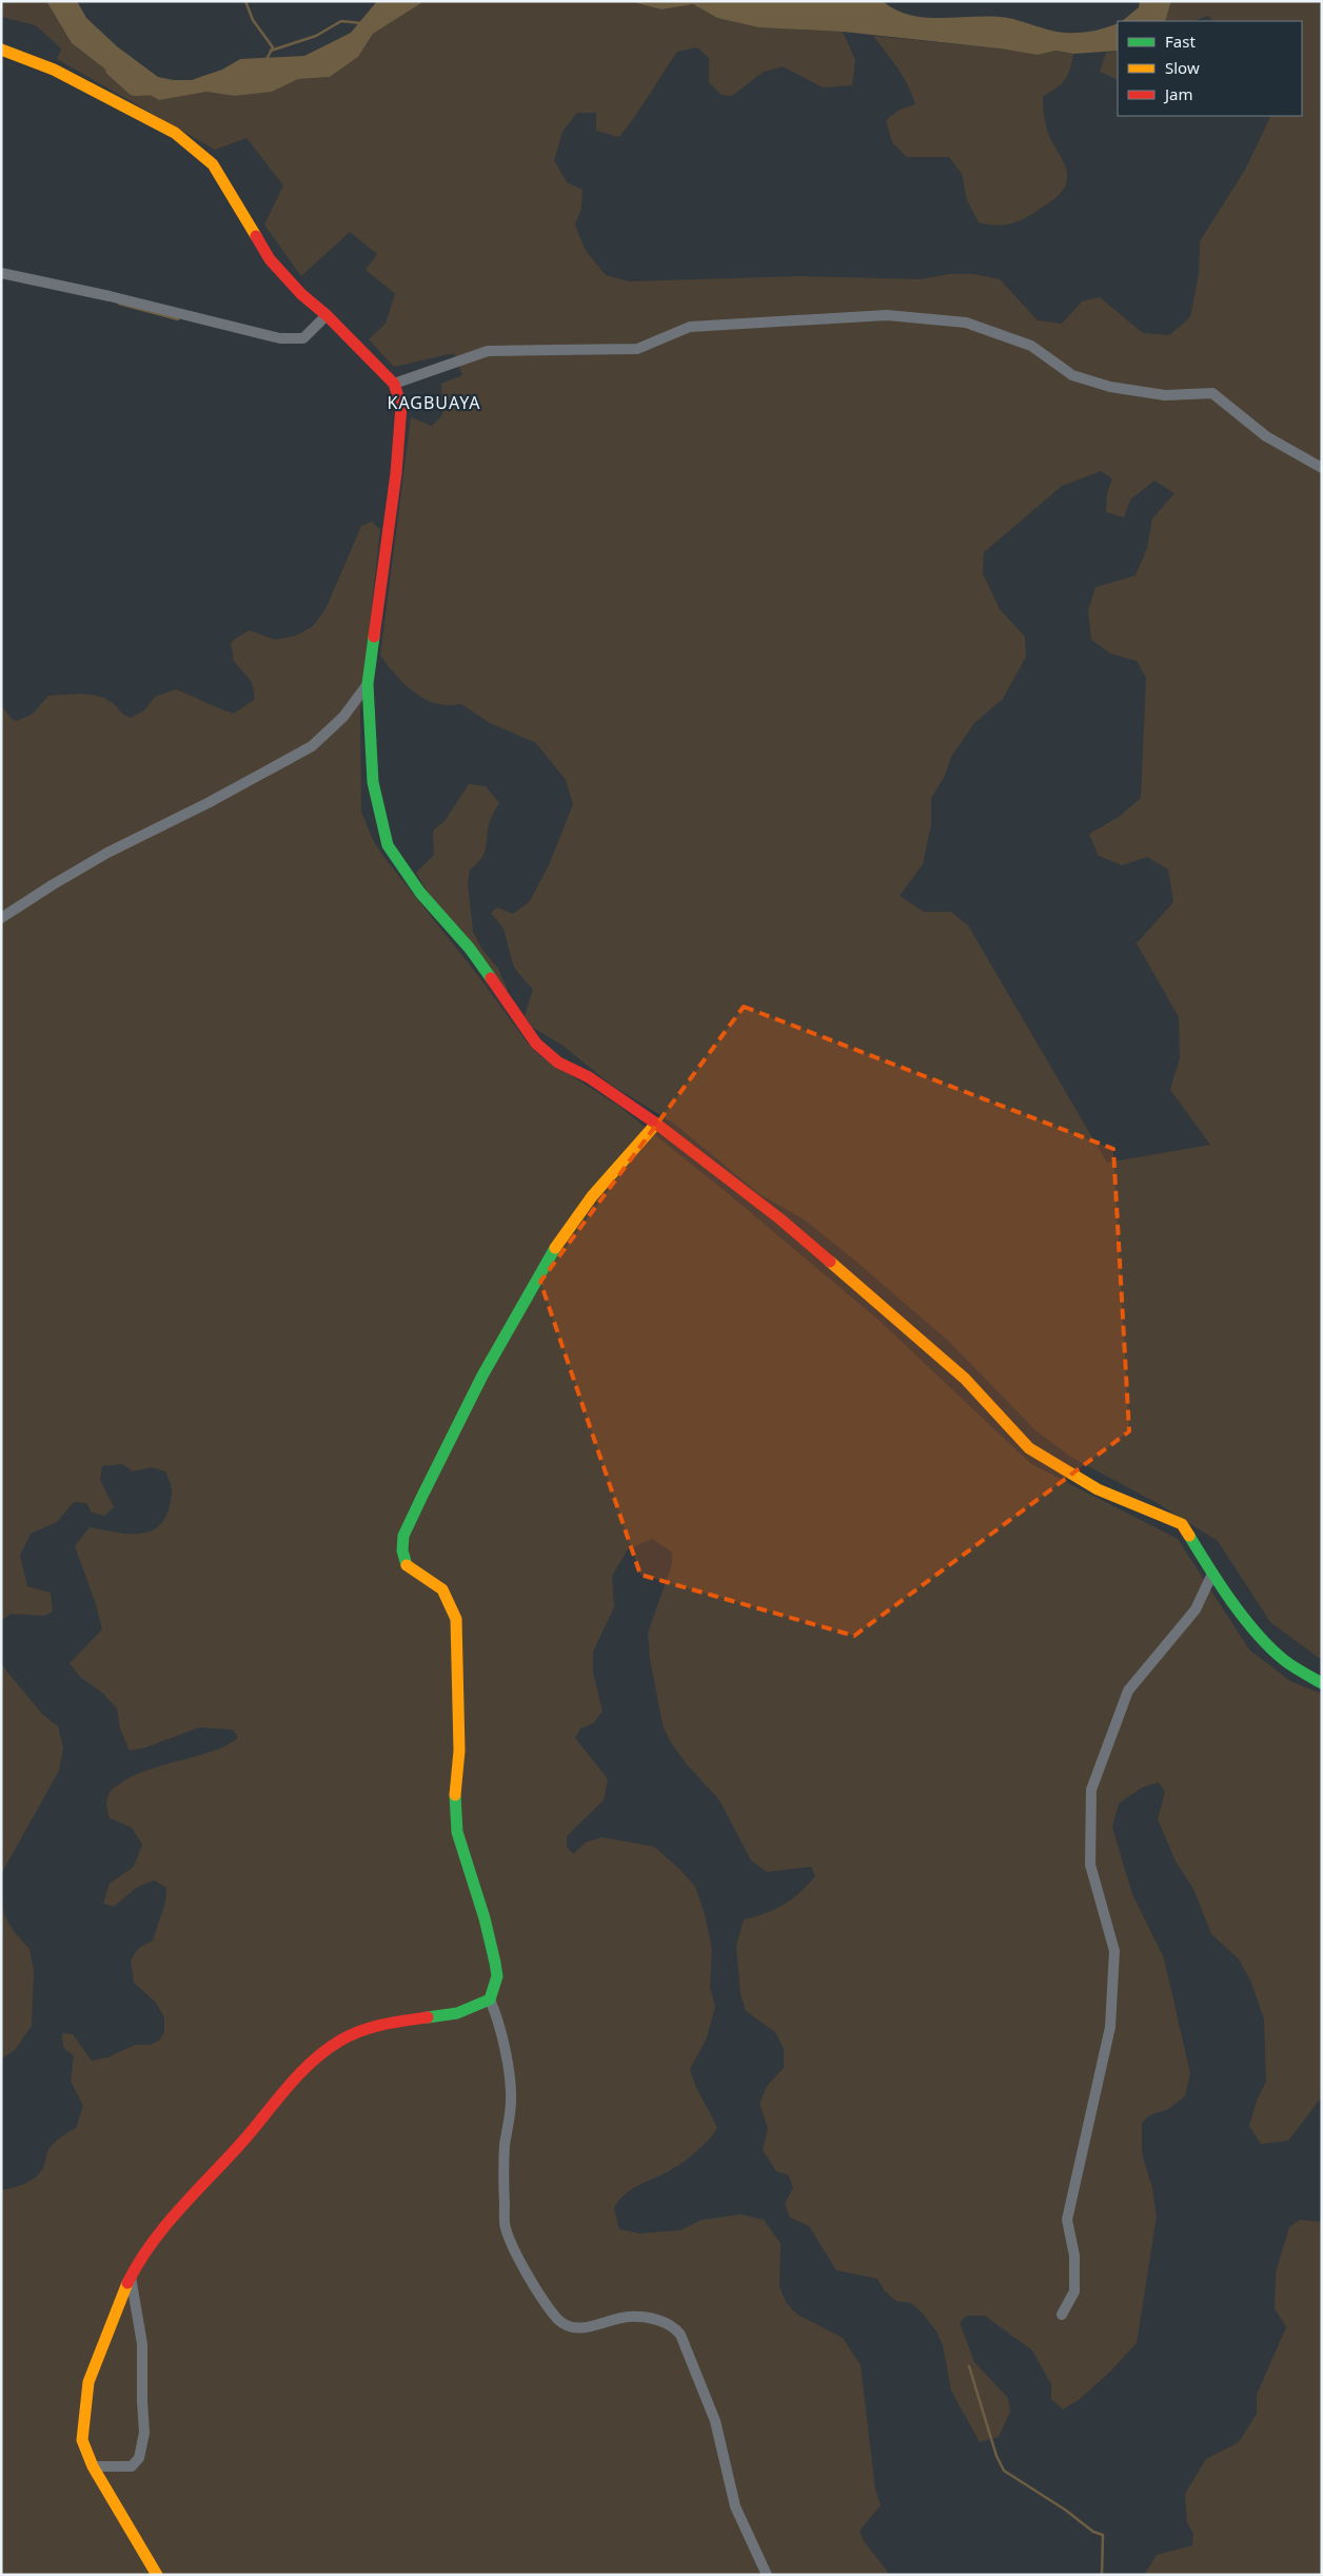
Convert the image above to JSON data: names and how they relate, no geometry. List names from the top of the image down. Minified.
{"districts":["KAGBUAYA"],"legend":["Fast","Slow","Jam"]}
